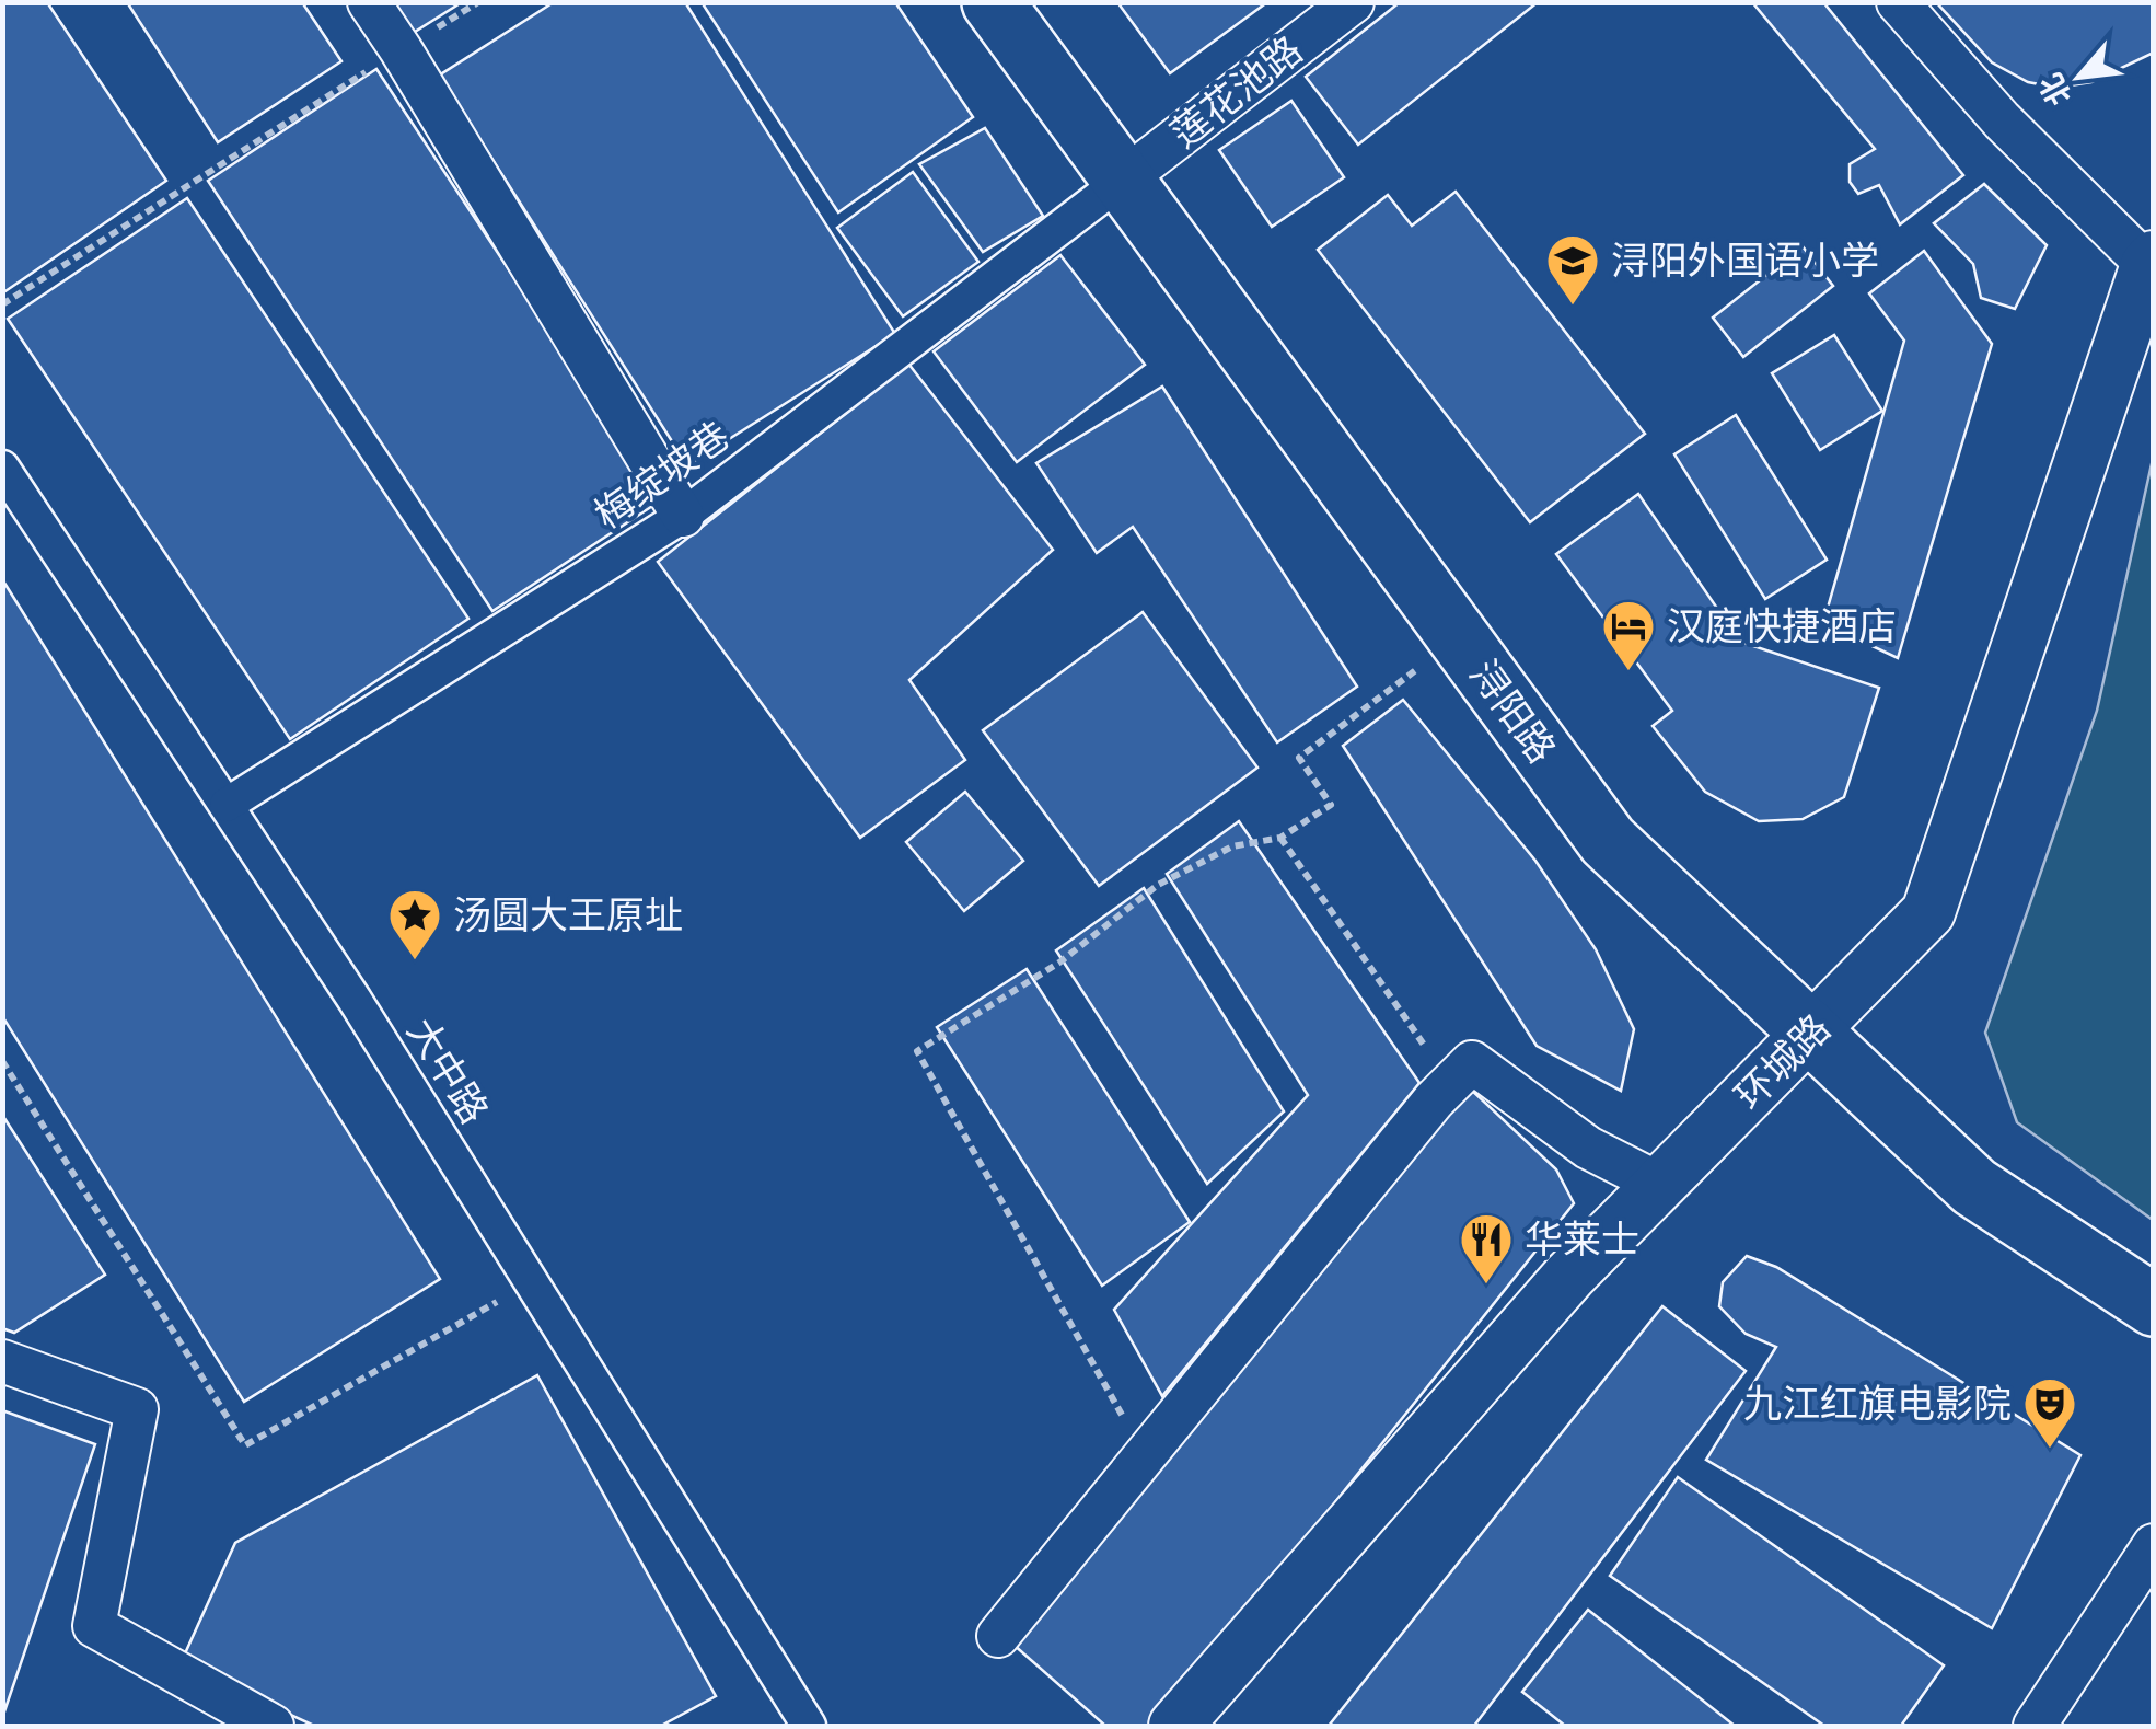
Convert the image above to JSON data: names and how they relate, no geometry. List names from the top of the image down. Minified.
{"streets":{"main road":["浔阳路"],"street":["莲花池路","梅绽坡巷","环城路","大中路"]},"crossings":[["莲花池路","梅绽坡巷"],["莲花池路","浔阳路"],["梅绽坡巷","浔阳路"],["梅绽坡巷","大中路"],["浔阳路","环城路"]],"places":{"school or university":["浔阳外国语小学"],"hotel":["汉庭快捷酒店"],"place":["汤圆大王原址"],"restaurant":["华莱士"],"theatre":["九江红旗电影院"]},"north":"bottom left"}
